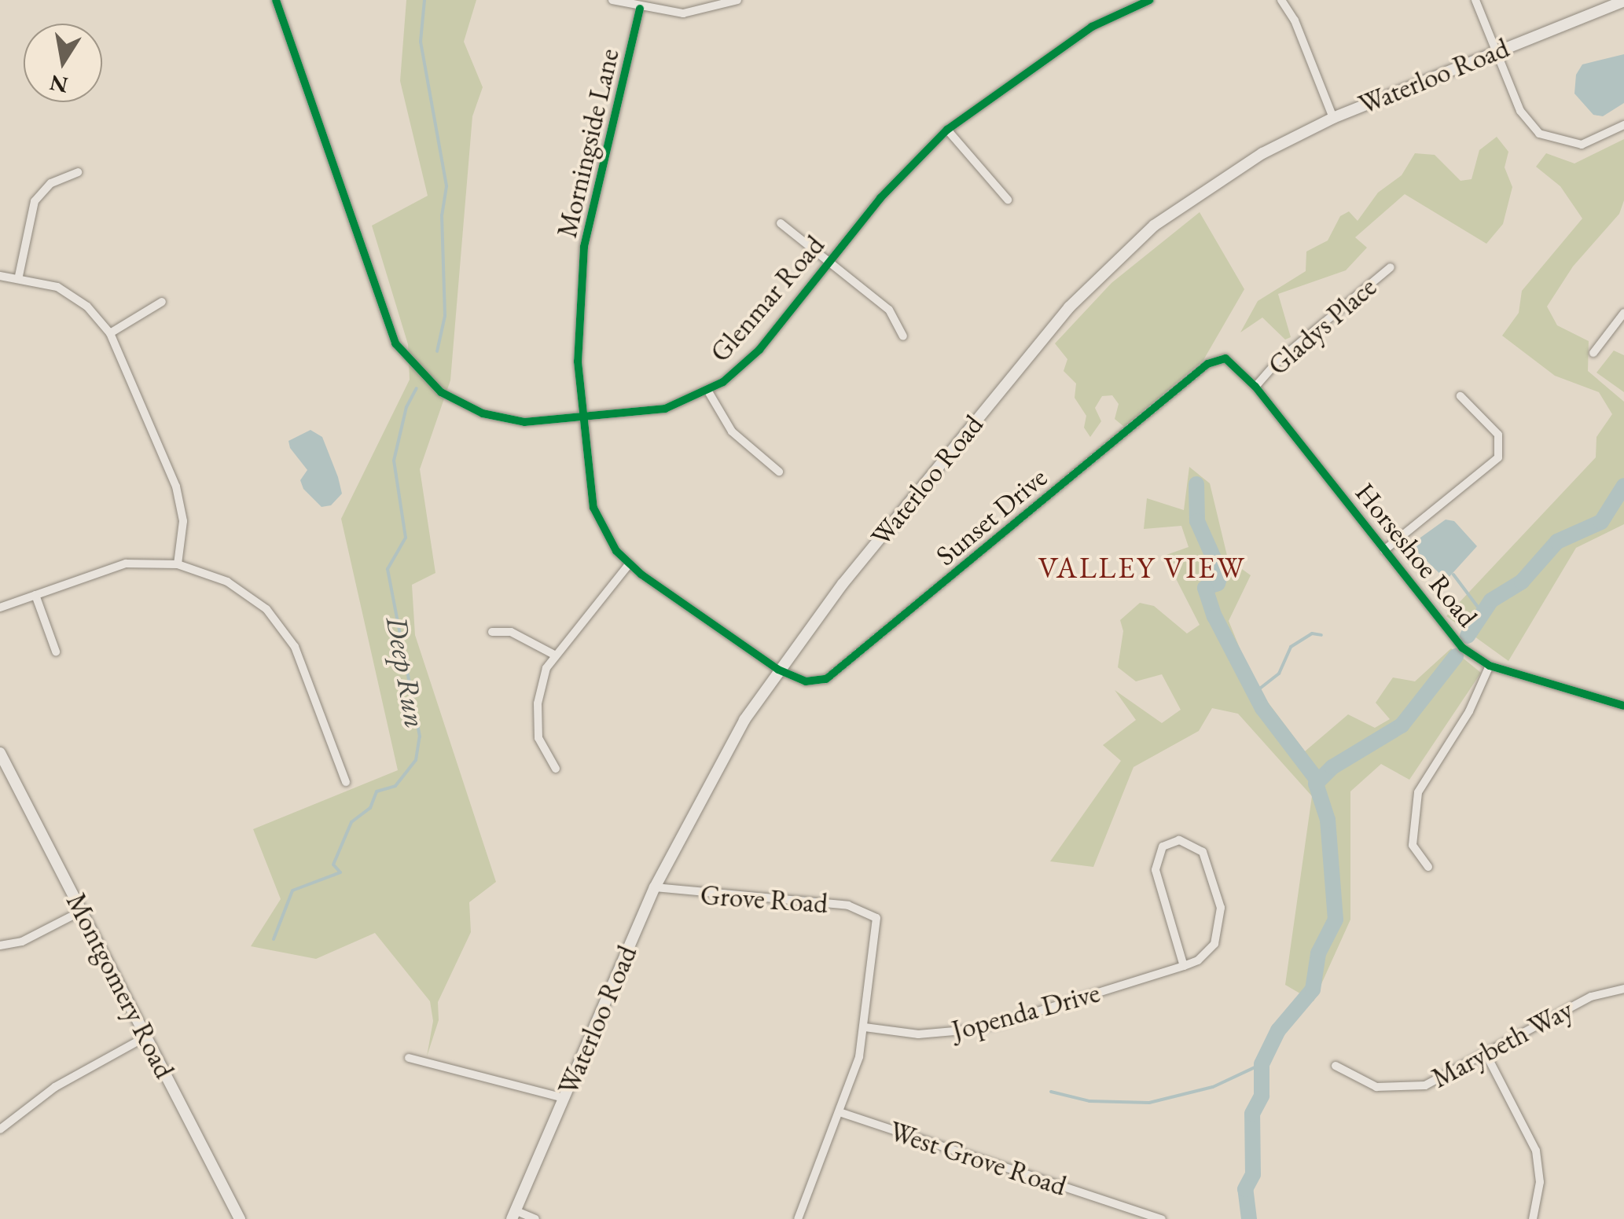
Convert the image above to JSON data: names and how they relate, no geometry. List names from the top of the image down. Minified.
{"streets":{"main road":["Waterloo Road","Montgomery Road"],"street":["Morningside Lane","Glenmar Road","Gladys Place","Sunset Drive","Horseshoe Road","Grove Road","Jopenda Drive","Marybeth Way","West Grove Road"]},"crossings":[["Waterloo Road","Morningside Lane"],["Waterloo Road","Sunset Drive"],["Waterloo Road","Grove Road"],["Morningside Lane","Glenmar Road"],["Morningside Lane","Sunset Drive"],["Gladys Place","Horseshoe Road"],["Sunset Drive","Horseshoe Road"],["Grove Road","Jopenda Drive"]],"districts":["VALLEY VIEW"],"water":["Deep Run"],"north":"bottom"}
